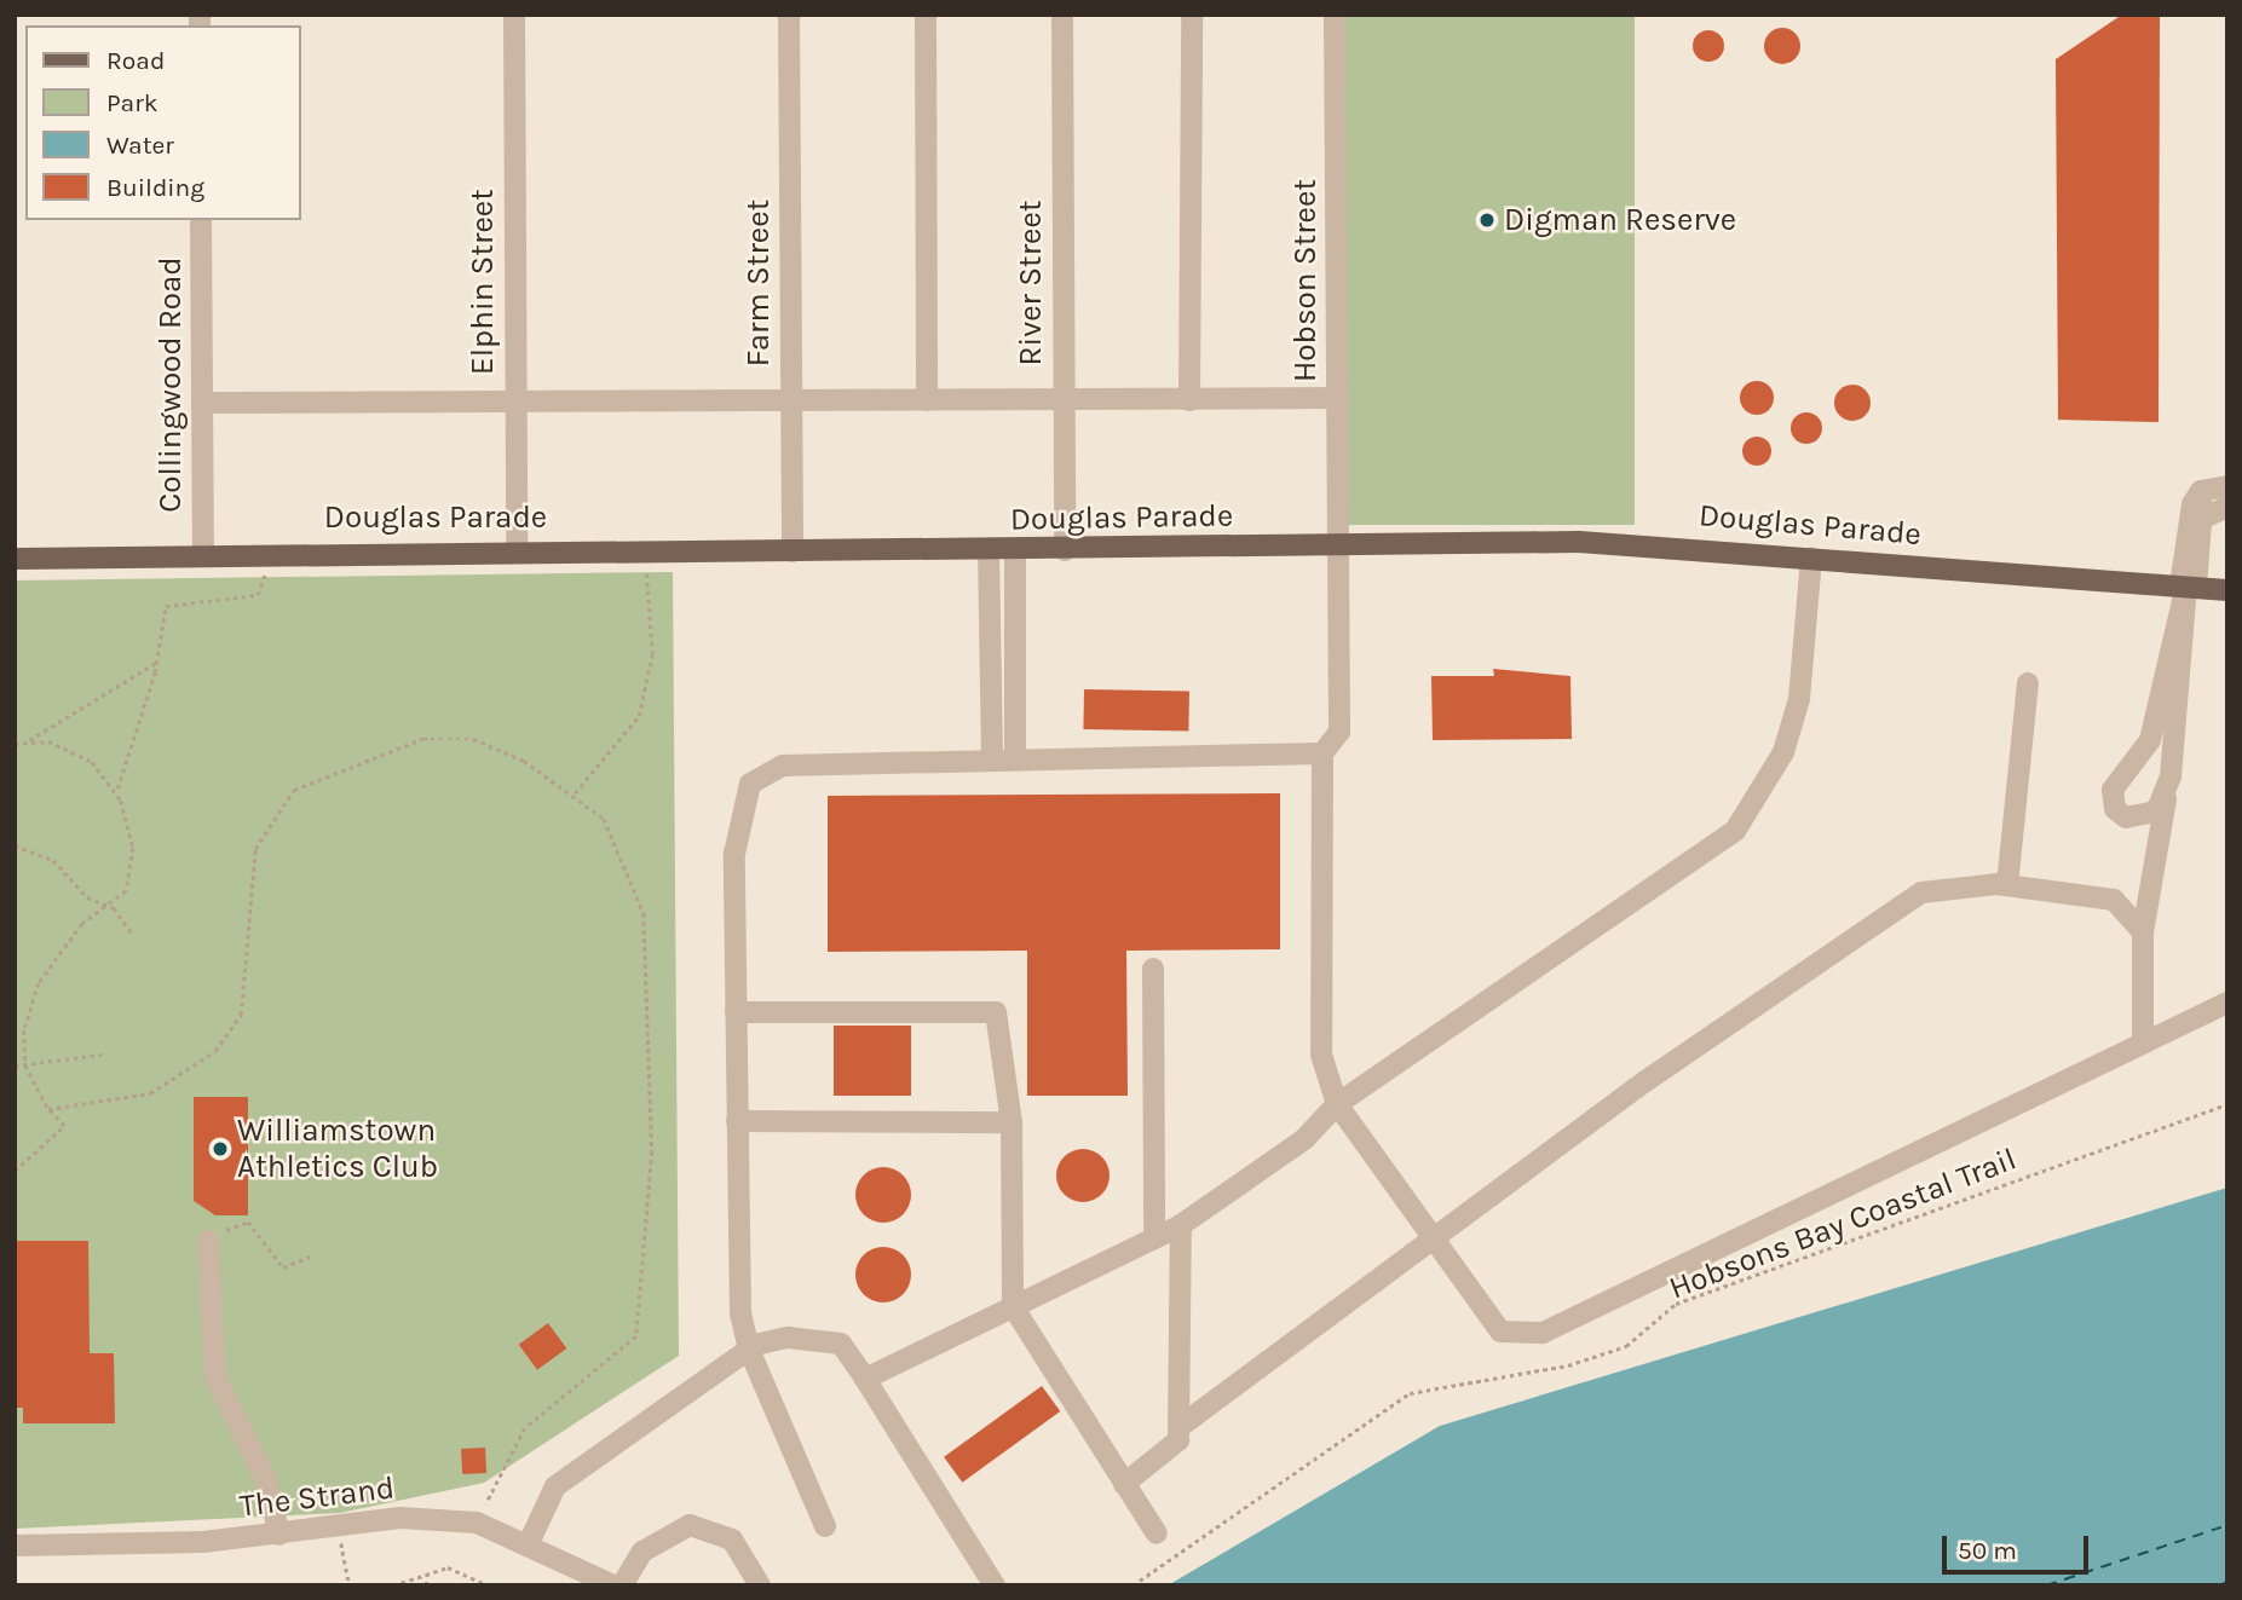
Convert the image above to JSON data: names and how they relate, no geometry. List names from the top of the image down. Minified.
{"streets":{"main road":["Douglas Parade"],"street":["Hobson Street","Elphin Street","Farm Street","River Street","Collingwood Road","The Strand"],"path":["Hobsons Bay Coastal Trail"]},"crossings":[["Hobson Street","Douglas Parade"],["Elphin Street","Douglas Parade"],["Farm Street","Douglas Parade"],["River Street","Douglas Parade"],["Collingwood Road","Douglas Parade"]],"places":["Digman Reserve","Williamstown Athletics Club"],"legend":["Road","Park","Water","Building"],"scale_bar":"50 m"}
